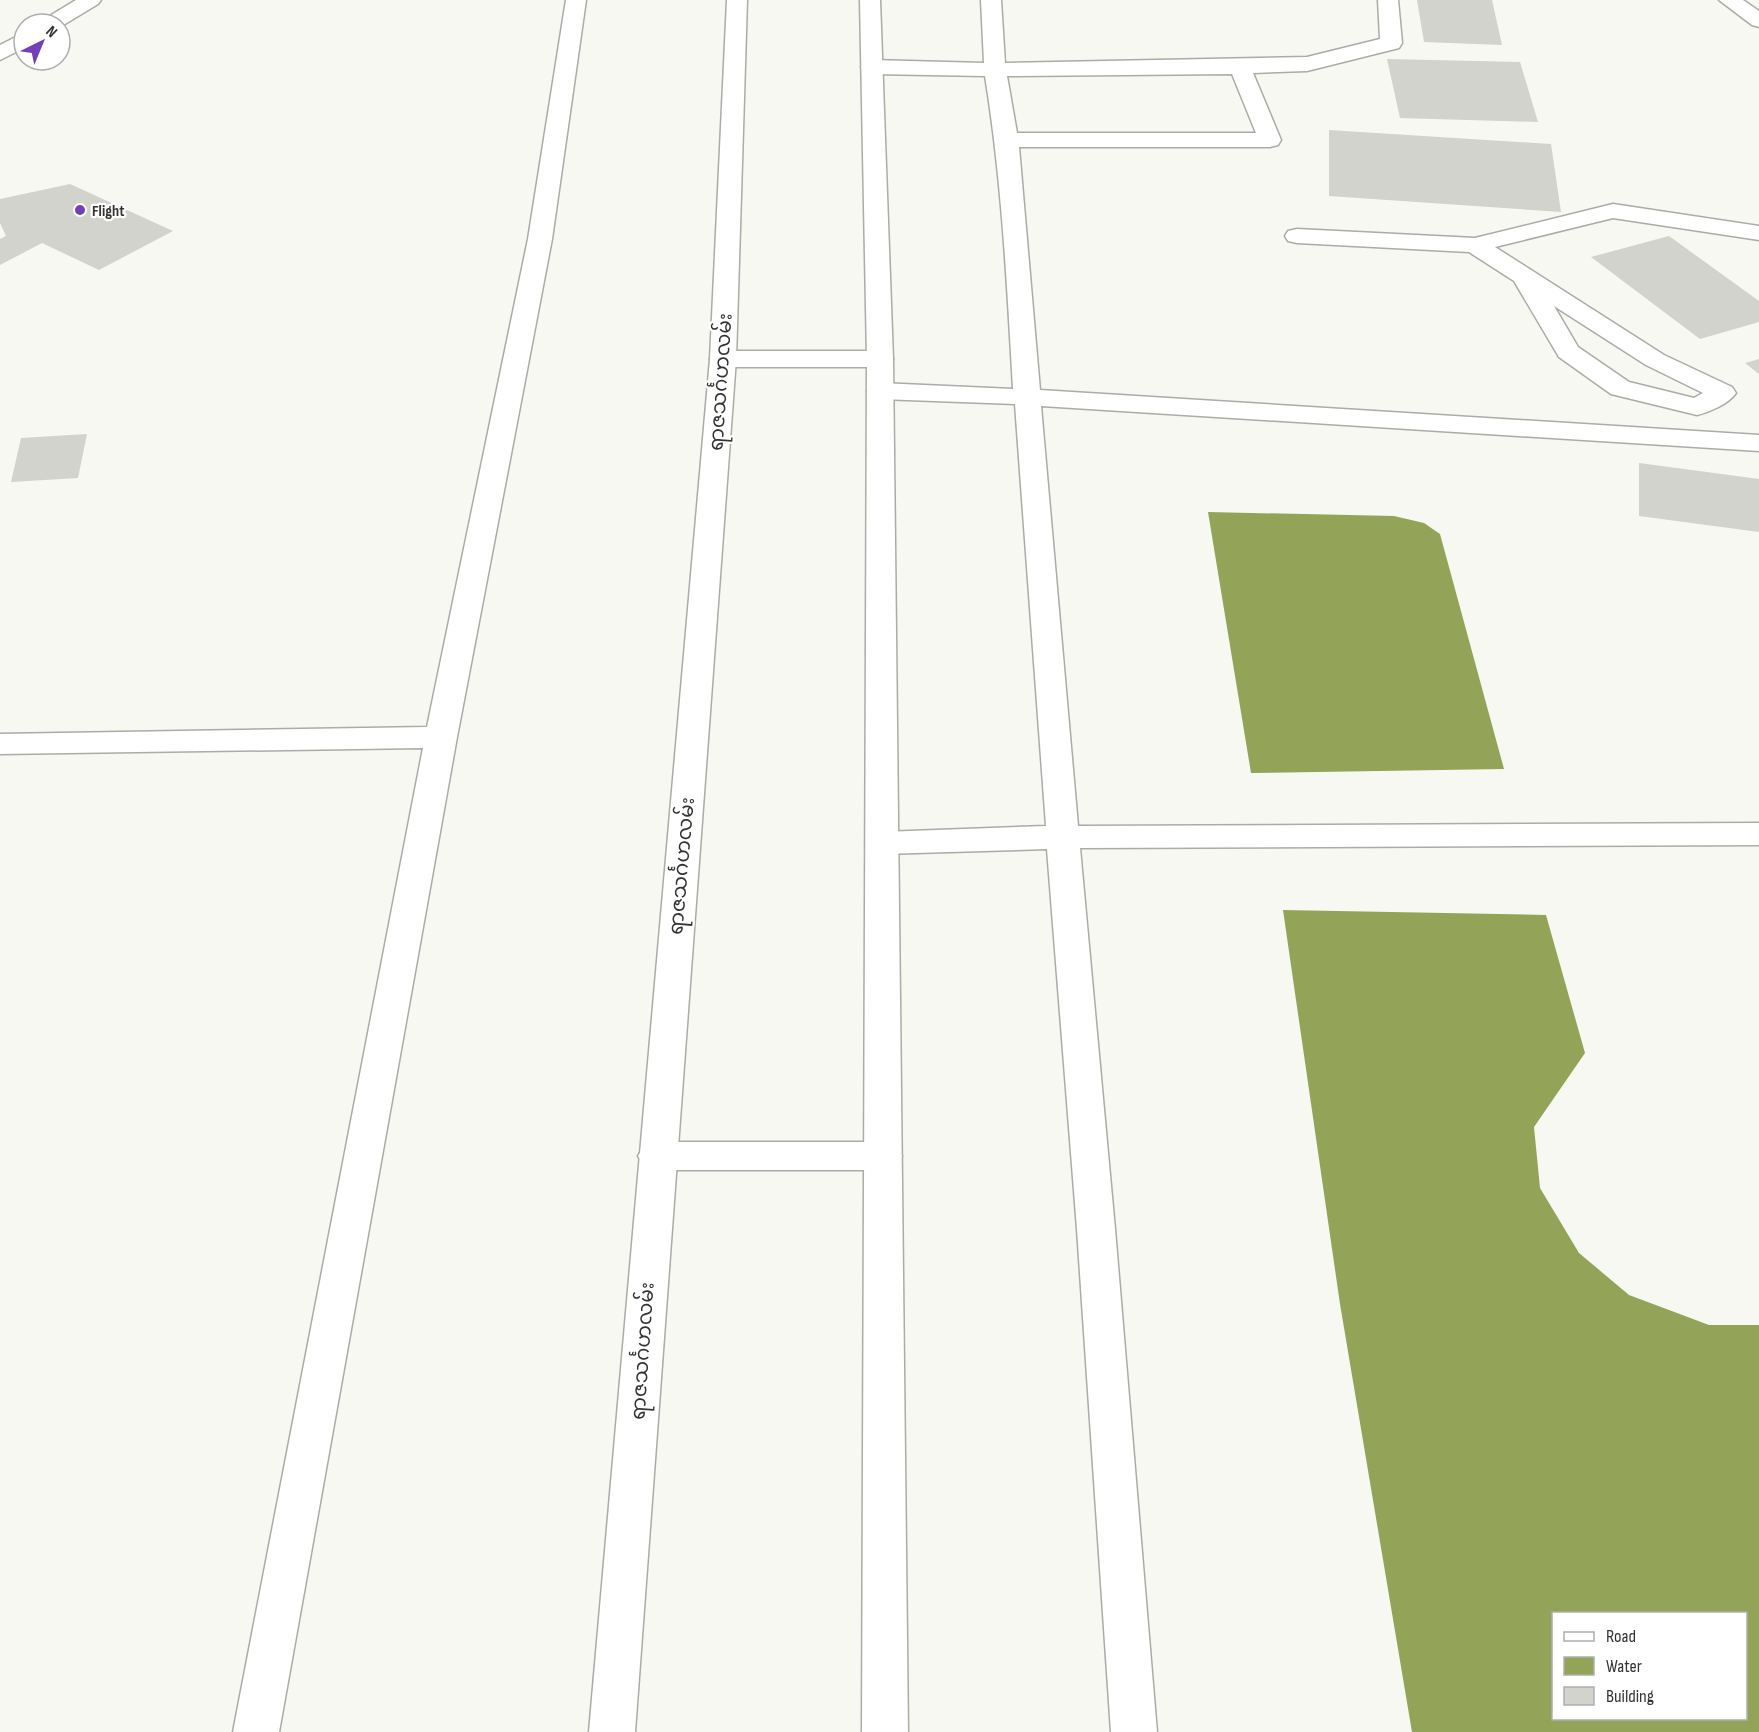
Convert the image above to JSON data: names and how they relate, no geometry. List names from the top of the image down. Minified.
{"streets":{"main road":["ရာဇသင်္ဂဟလမ်း"]},"places":["Flight"],"legend":["Road","Water","Building"],"north":"top right"}
